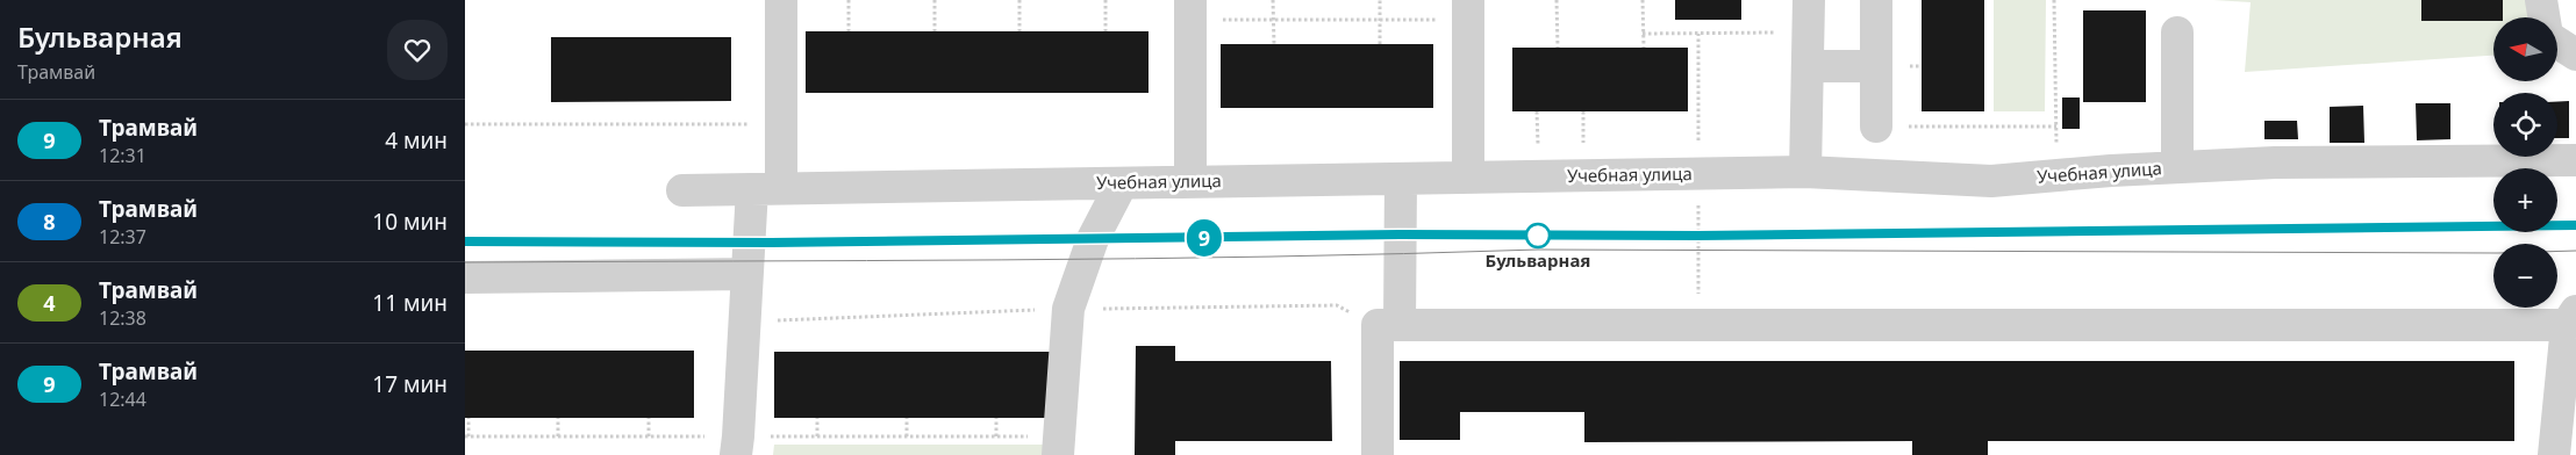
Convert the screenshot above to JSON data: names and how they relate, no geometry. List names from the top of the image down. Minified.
{"streets":{"street":["Учебная улица"]},"places":["Бульварная"],"lines":["tram line 9"],"north":"left","page":{"heading":["Бульварная","Трамвай"],"on_map":"9","map_buttons":["+","−"],"list":[{"mark":"9","name":"Трамвай","note":"12:31","value":"4 мин"},{"mark":"8","name":"Трамвай","note":"12:37","value":"10 мин"},{"mark":"4","name":"Трамвай","note":"12:38","value":"11 мин"},{"mark":"9","name":"Трамвай","note":"12:44","value":"17 мин"}]}}
